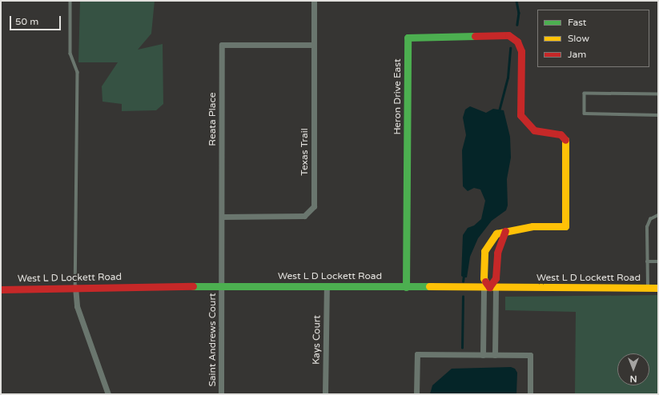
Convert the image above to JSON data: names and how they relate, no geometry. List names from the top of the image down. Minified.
{"streets":{"street":["Heron Drive East","Reata Place","Texas Trail","West L D Lockett Road","Saint Andrews Court","Kays Court"]},"crossings":[["Heron Drive East","West L D Lockett Road"],["Reata Place","Texas Trail"],["Reata Place","West L D Lockett Road"],["Reata Place","Saint Andrews Court"],["West L D Lockett Road","Saint Andrews Court"],["West L D Lockett Road","Kays Court"]],"legend":["Fast","Slow","Jam"],"scale_bar":"50 m","north":"bottom"}
